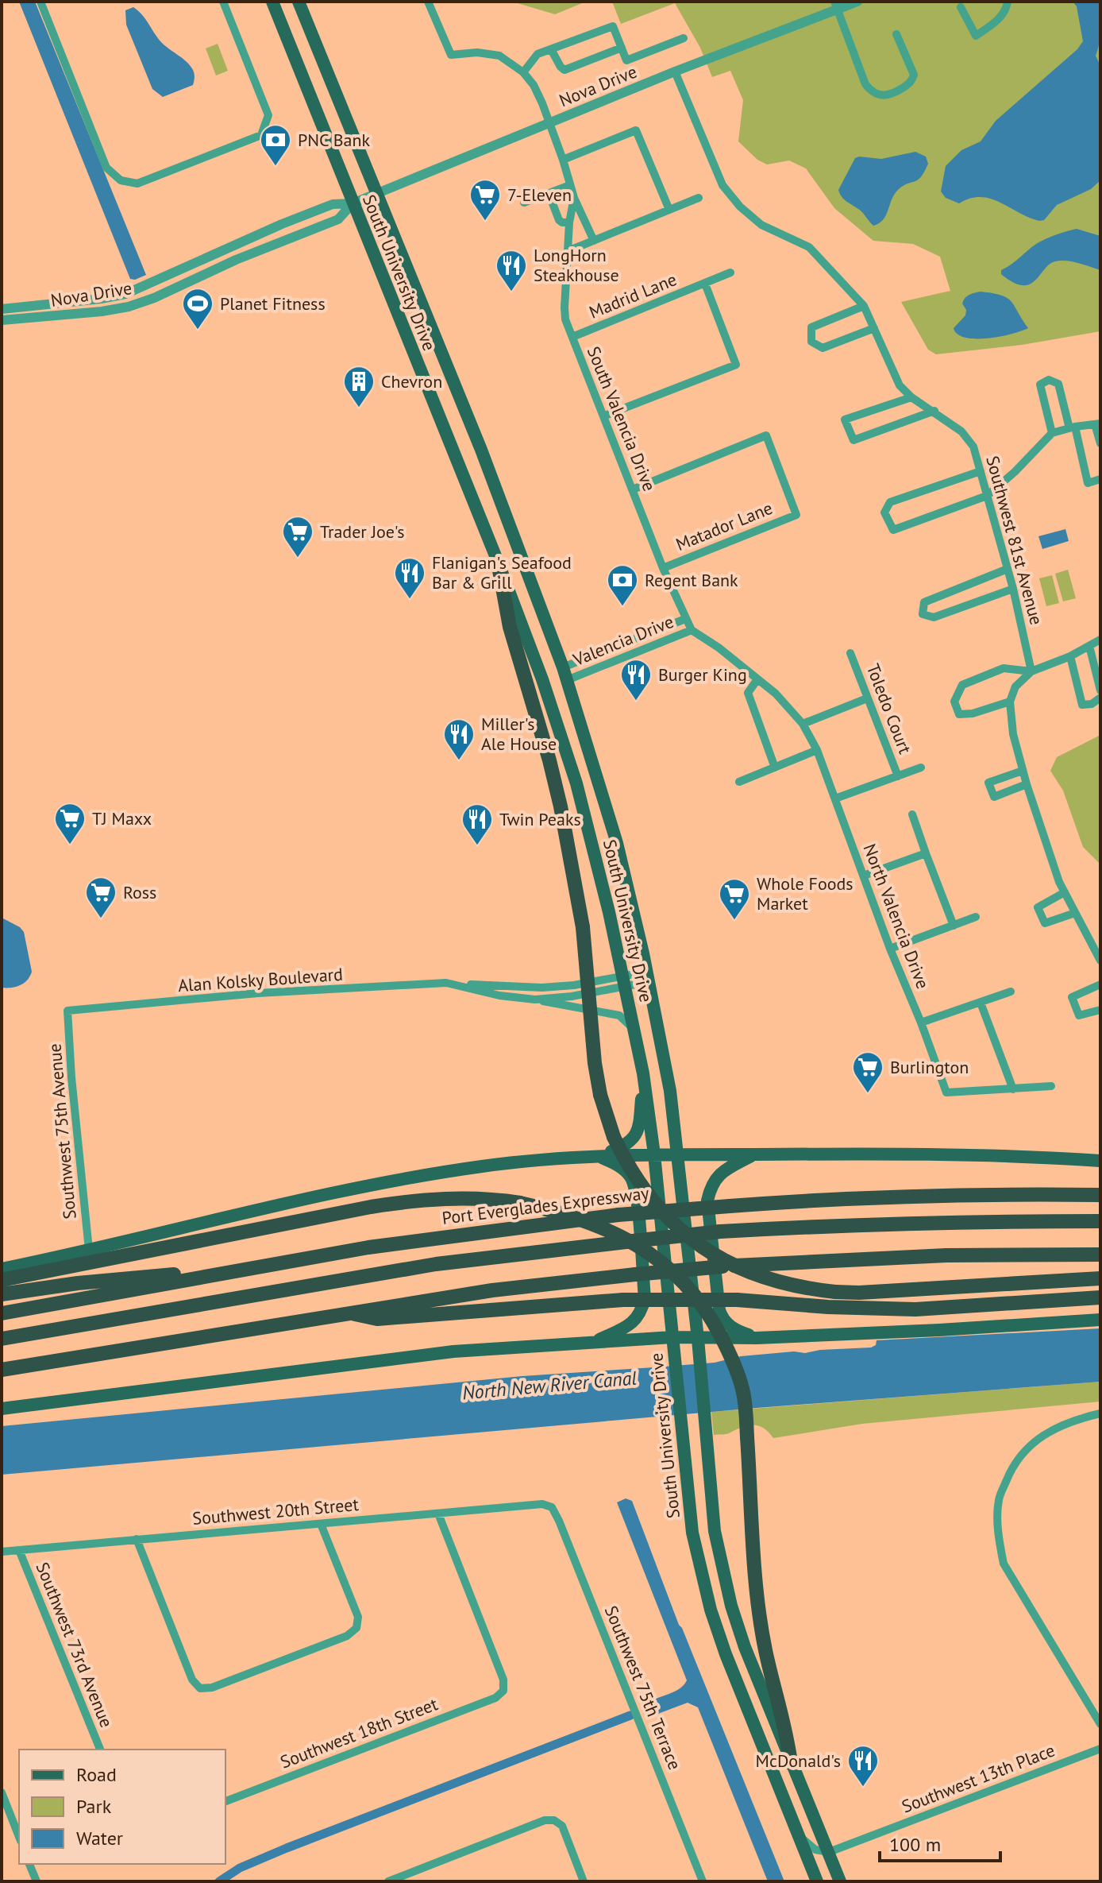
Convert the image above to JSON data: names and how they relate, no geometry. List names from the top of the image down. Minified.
{"streets":{"highway":["Port Everglades Expressway"],"main road":["South University Drive"],"street":["Nova Drive","Madrid Lane","South Valencia Drive","Matador Lane","Southwest 81st Avenue","Valencia Drive","Toledo Court","North Valencia Drive","Alan Kolsky Boulevard","Southwest 75th Avenue","Southwest 20th Street","Southwest 73rd Avenue","Southwest 75th Terrace","Southwest 18th Street","Southwest 13th Place"]},"crossings":[["Nova Drive","South University Drive"],["Nova Drive","South Valencia Drive"],["Nova Drive","Southwest 81st Avenue"],["South University Drive","Valencia Drive"],["South University Drive","Alan Kolsky Boulevard"],["South University Drive","Southwest 13th Place"],["Madrid Lane","South Valencia Drive"],["South Valencia Drive","Matador Lane"],["South Valencia Drive","Valencia Drive"],["South Valencia Drive","North Valencia Drive"],["Valencia Drive","North Valencia Drive"],["Toledo Court","North Valencia Drive"],["Alan Kolsky Boulevard","Southwest 75th Avenue"],["Southwest 20th Street","Southwest 73rd Avenue"],["Southwest 20th Street","Southwest 75th Terrace"],["Southwest 20th Street","Southwest 18th Street"]],"water":["North New River Canal"],"places":{"bank":["PNC Bank","Regent Bank"],"supermarket":["7-Eleven","Trader Joe's","TJ Maxx","Ross","Whole Foods Market","Burlington"],"restaurant":["LongHorn Steakhouse","Flanigan's Seafood Bar & Grill","Burger King","Miller's Ale House","Twin Peaks","McDonald's"],"sports":["Planet Fitness"],"building":["Chevron"]},"legend":["Road","Park","Water"],"scale_bar":"100 m"}
